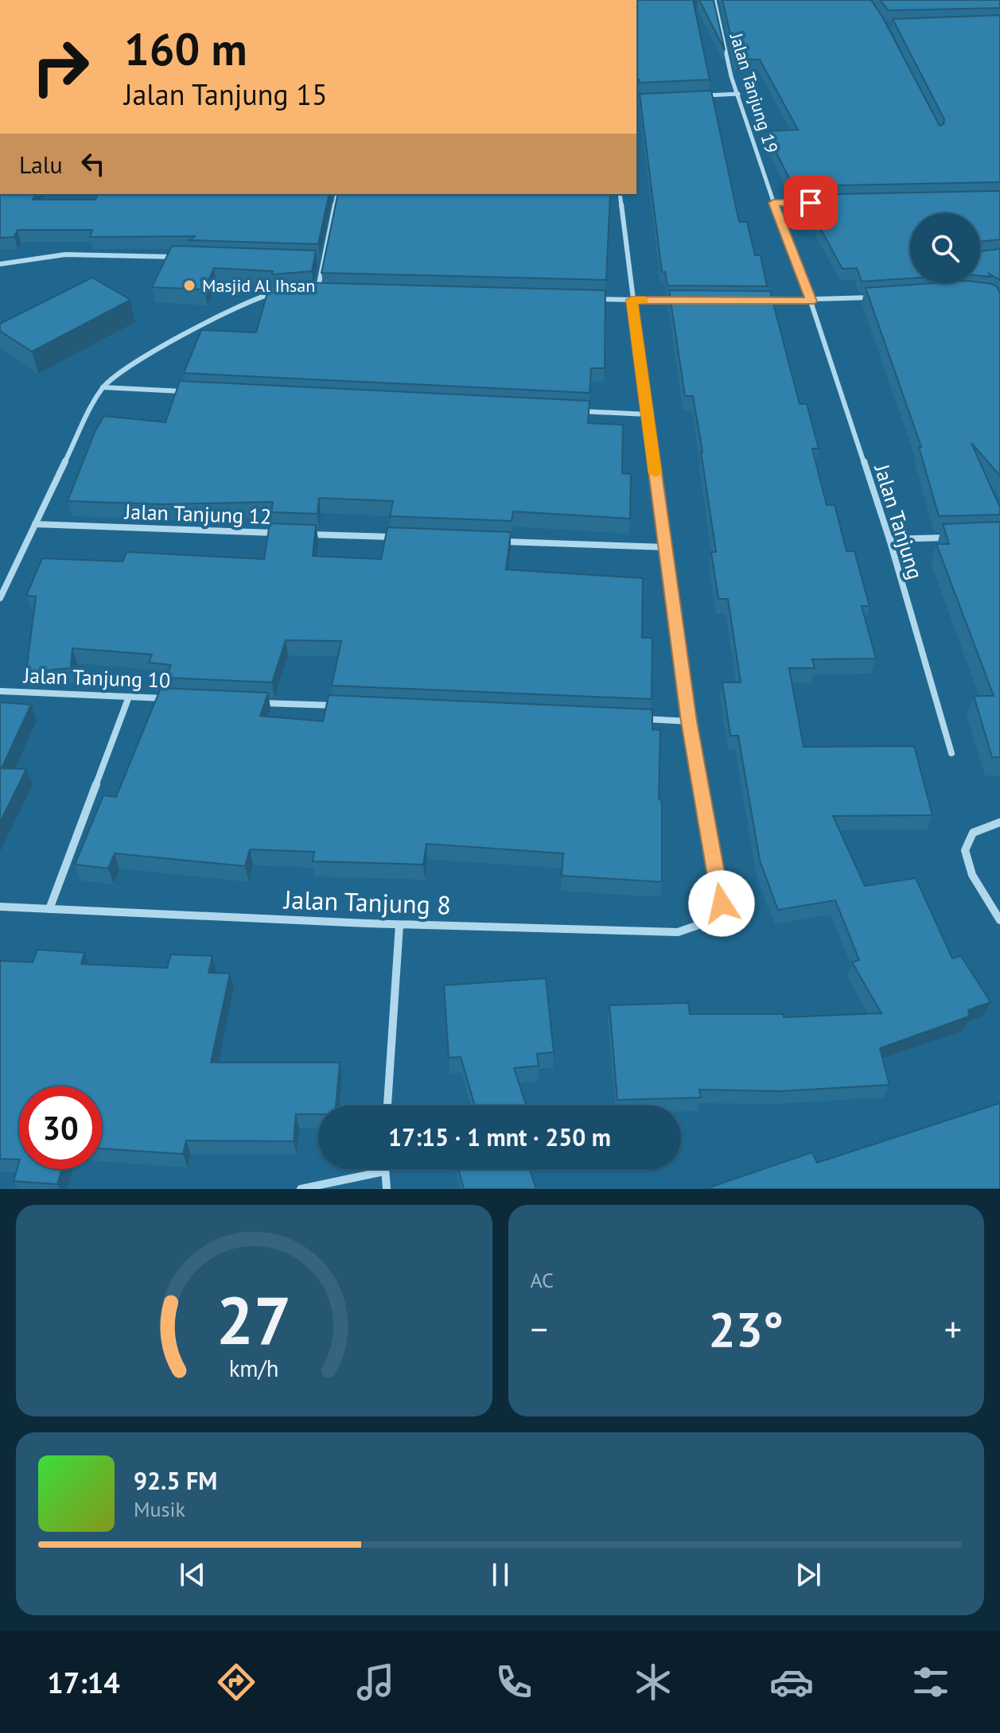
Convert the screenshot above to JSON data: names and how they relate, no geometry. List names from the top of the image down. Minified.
{"streets":{"street":["Jalan Tanjung 19","Jalan Tanjung 12","Jalan Tanjung","Jalan Tanjung 10","Jalan Tanjung 8"]},"crossings":[["Jalan Tanjung 19","Jalan Tanjung"]],"places":["Masjid Al Ihsan"],"page":{"turn":["160 m","Jalan Tanjung 15"],"then":"Lalu","limit":"30","trip":"17:15 · 1 mnt · 250 m","tile":"AC","heat":["−","23°","+"],"song":["92.5 FM","Musik"],"tabs":"17:14","gauge":["27","km/h"]}}
